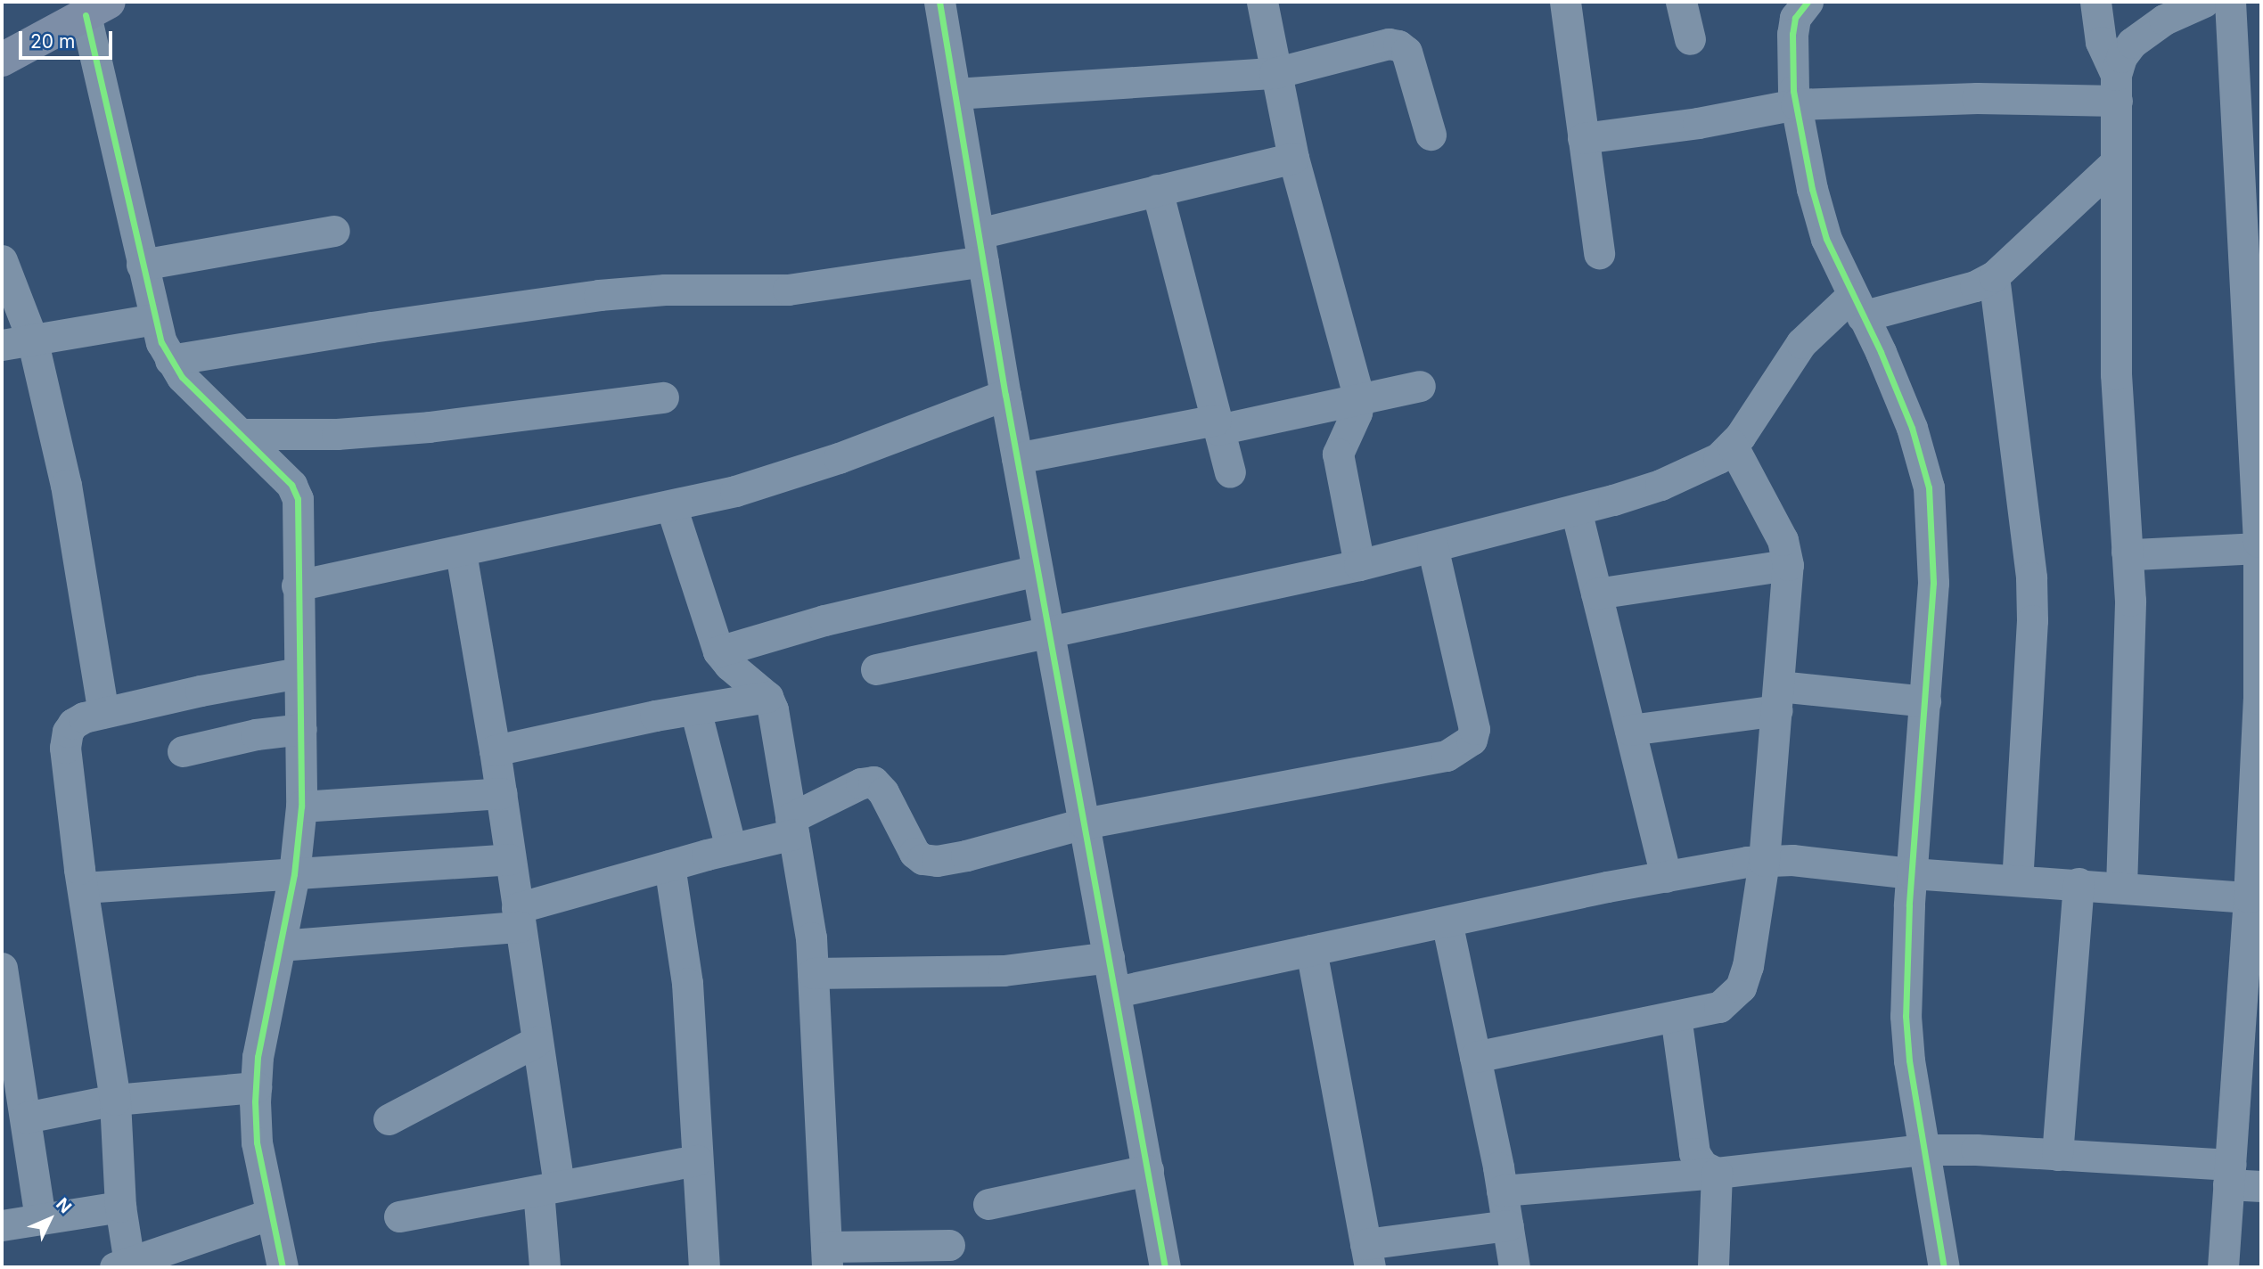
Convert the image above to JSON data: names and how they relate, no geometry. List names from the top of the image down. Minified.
{"scale_bar":"20 m","north":"top right"}
